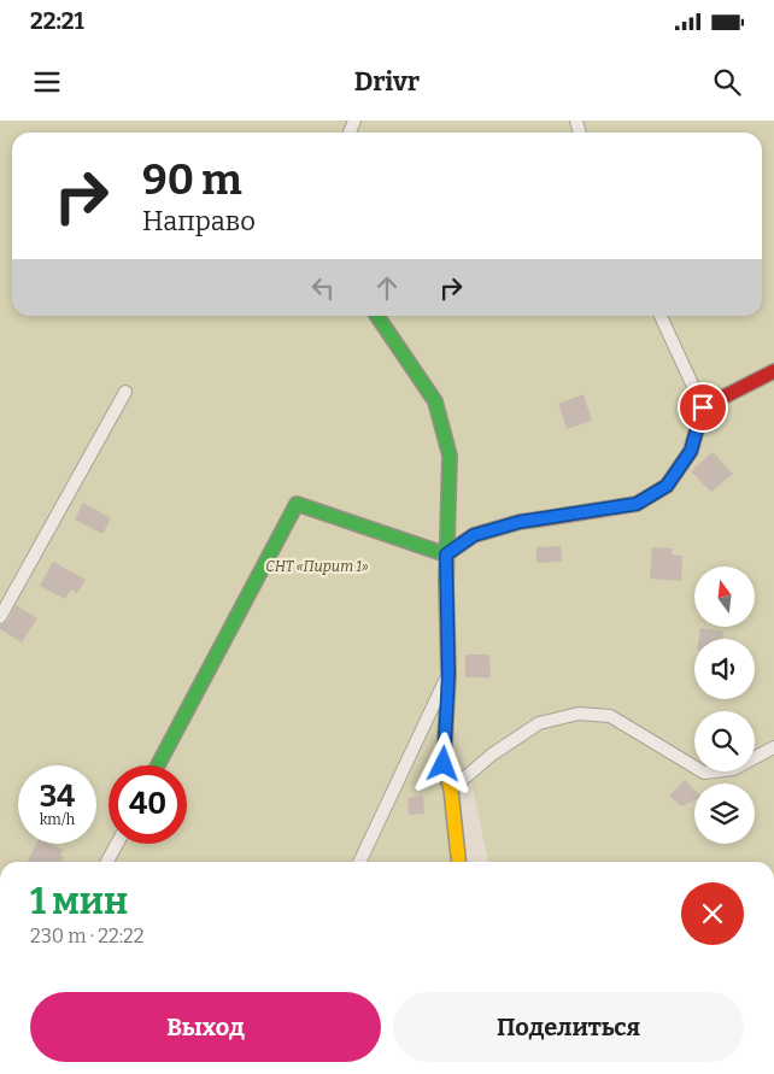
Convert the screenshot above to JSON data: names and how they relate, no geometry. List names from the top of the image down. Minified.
{"parks":["СНТ «Пирит 1»"],"north":"top","page":{"status":"22:21","header":"Drivr","turn":["90 m","Направо"],"speed":"34 km/h","limit":"40","heading":["1 мин","230 m · 22:22"],"buttons":["Выход","Поделиться"]}}
